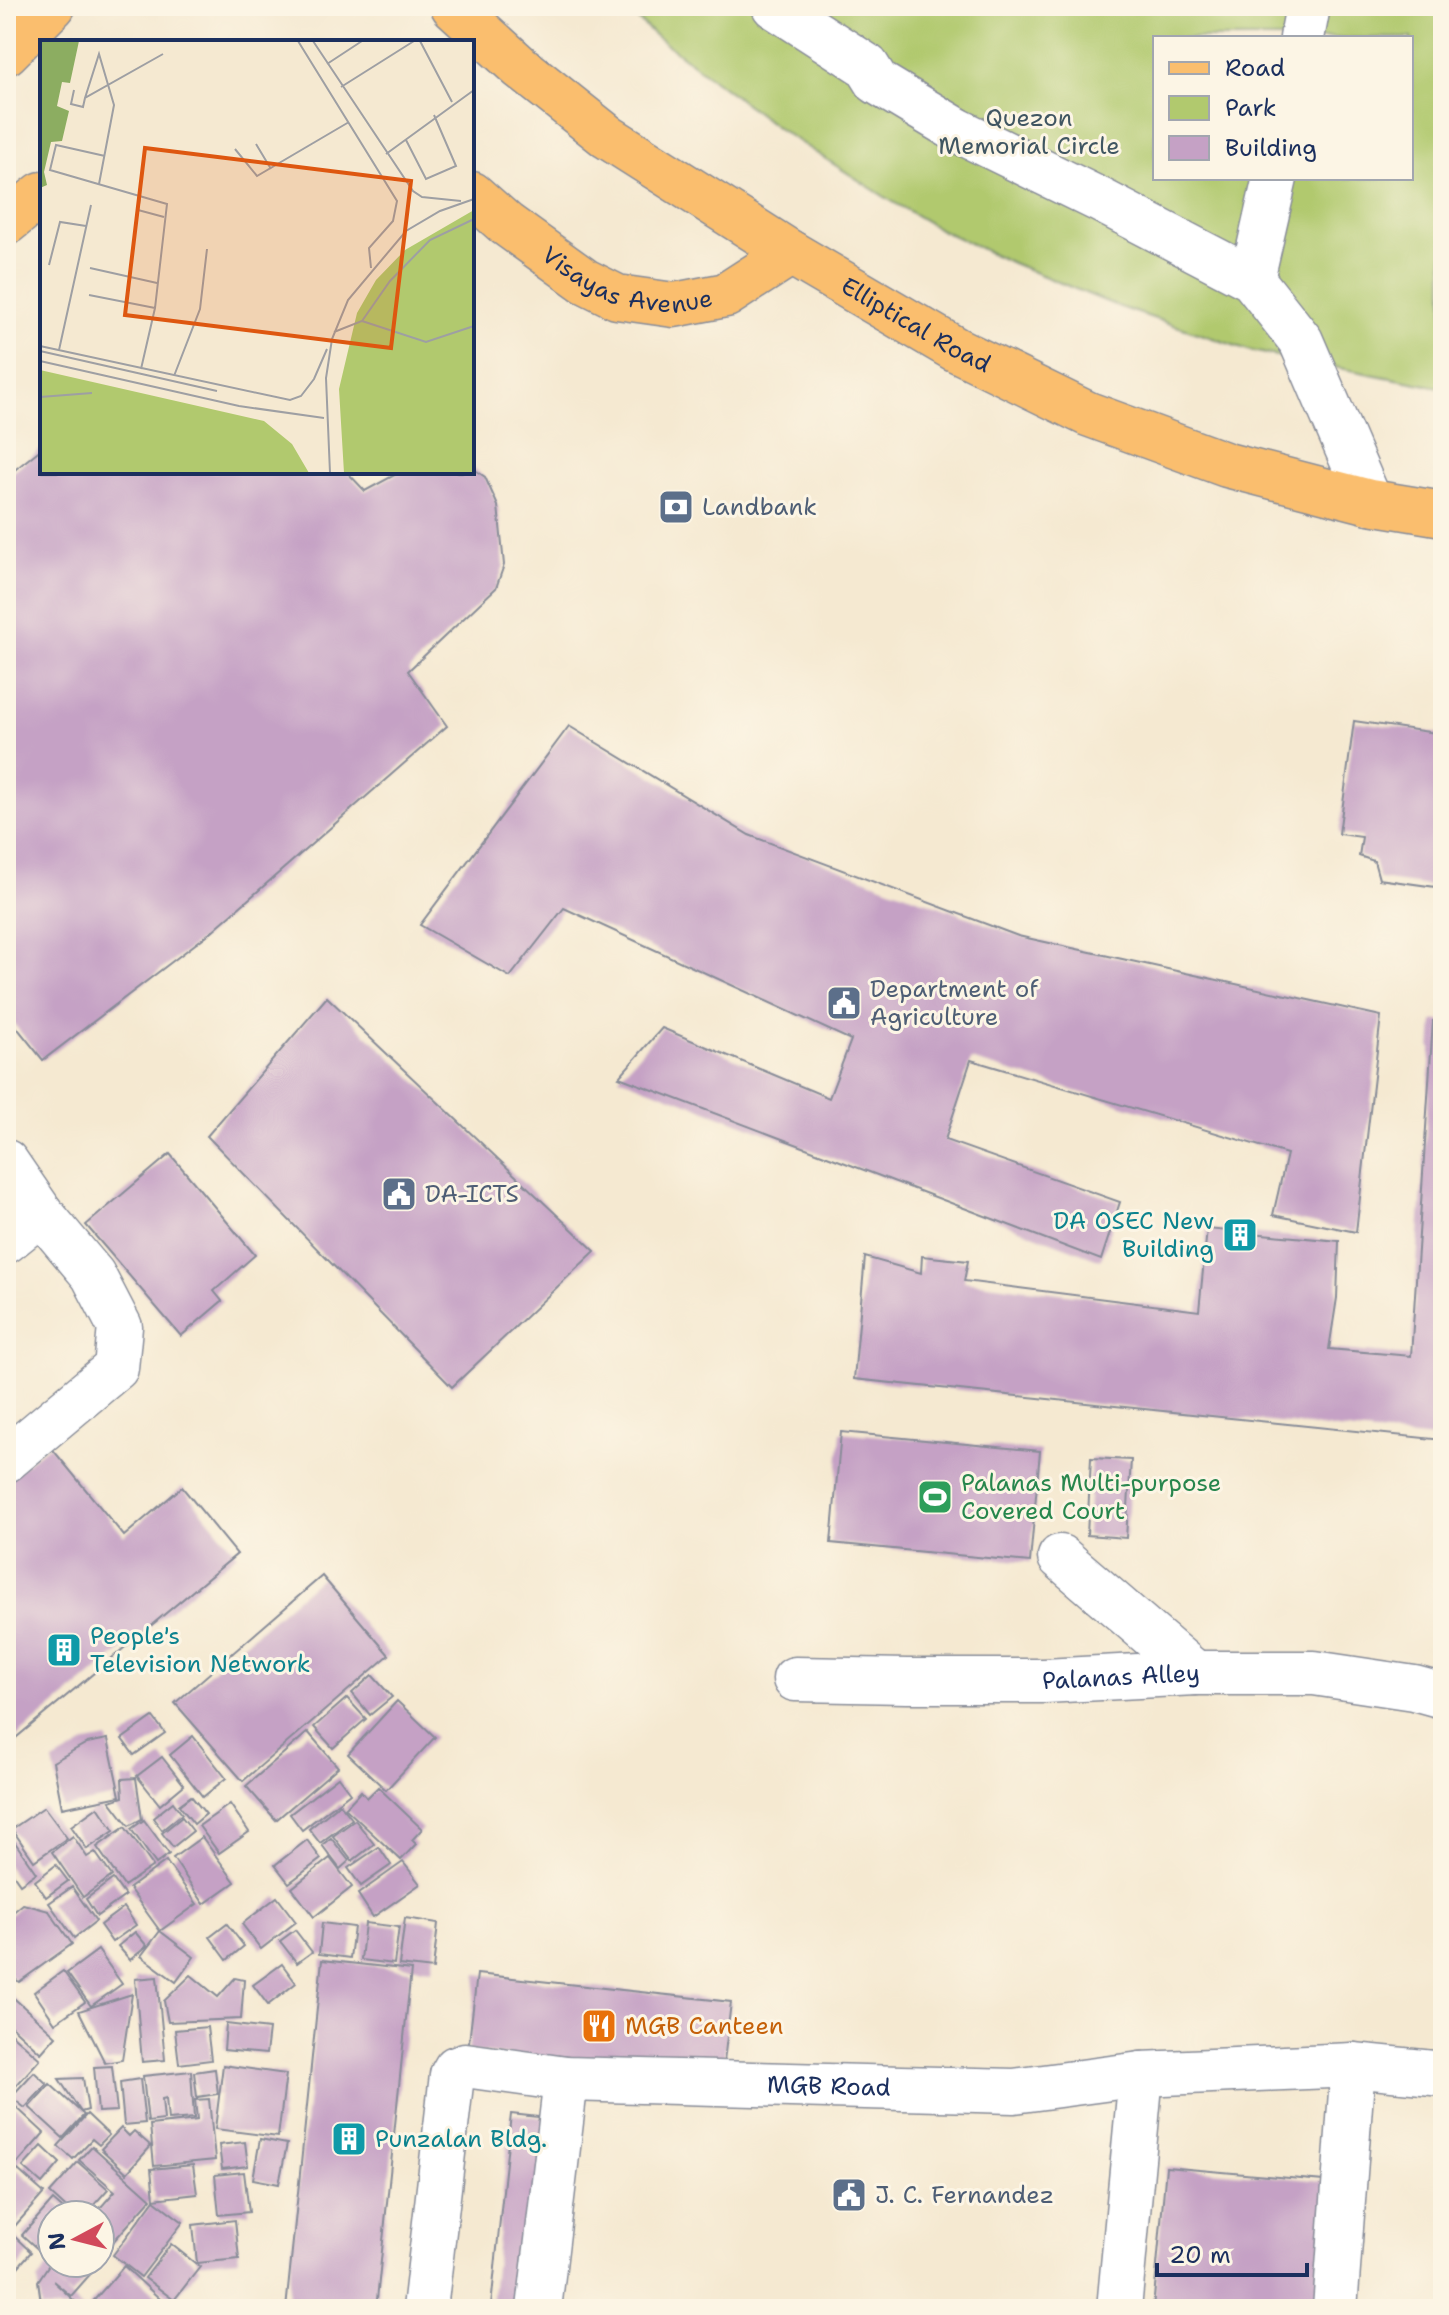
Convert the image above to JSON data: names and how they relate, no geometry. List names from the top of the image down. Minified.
{"streets":{"main road":["Visayas Avenue","Elliptical Road"],"street":["Palanas Alley","MGB Road"]},"crossings":[["Visayas Avenue","Elliptical Road"]],"parks":["Quezon Memorial Circle"],"places":{"bank":["Landbank"],"public building":["Department of Agriculture","DA-ICTS","J. C. Fernandez"],"building":["DA OSEC New Building","People's Television Network","Punzalan Bldg."],"sports":["Palanas Multi-purpose Covered Court"],"restaurant":["MGB Canteen"]},"legend":["Road","Park","Building"],"scale_bar":"20 m","north":"left"}
